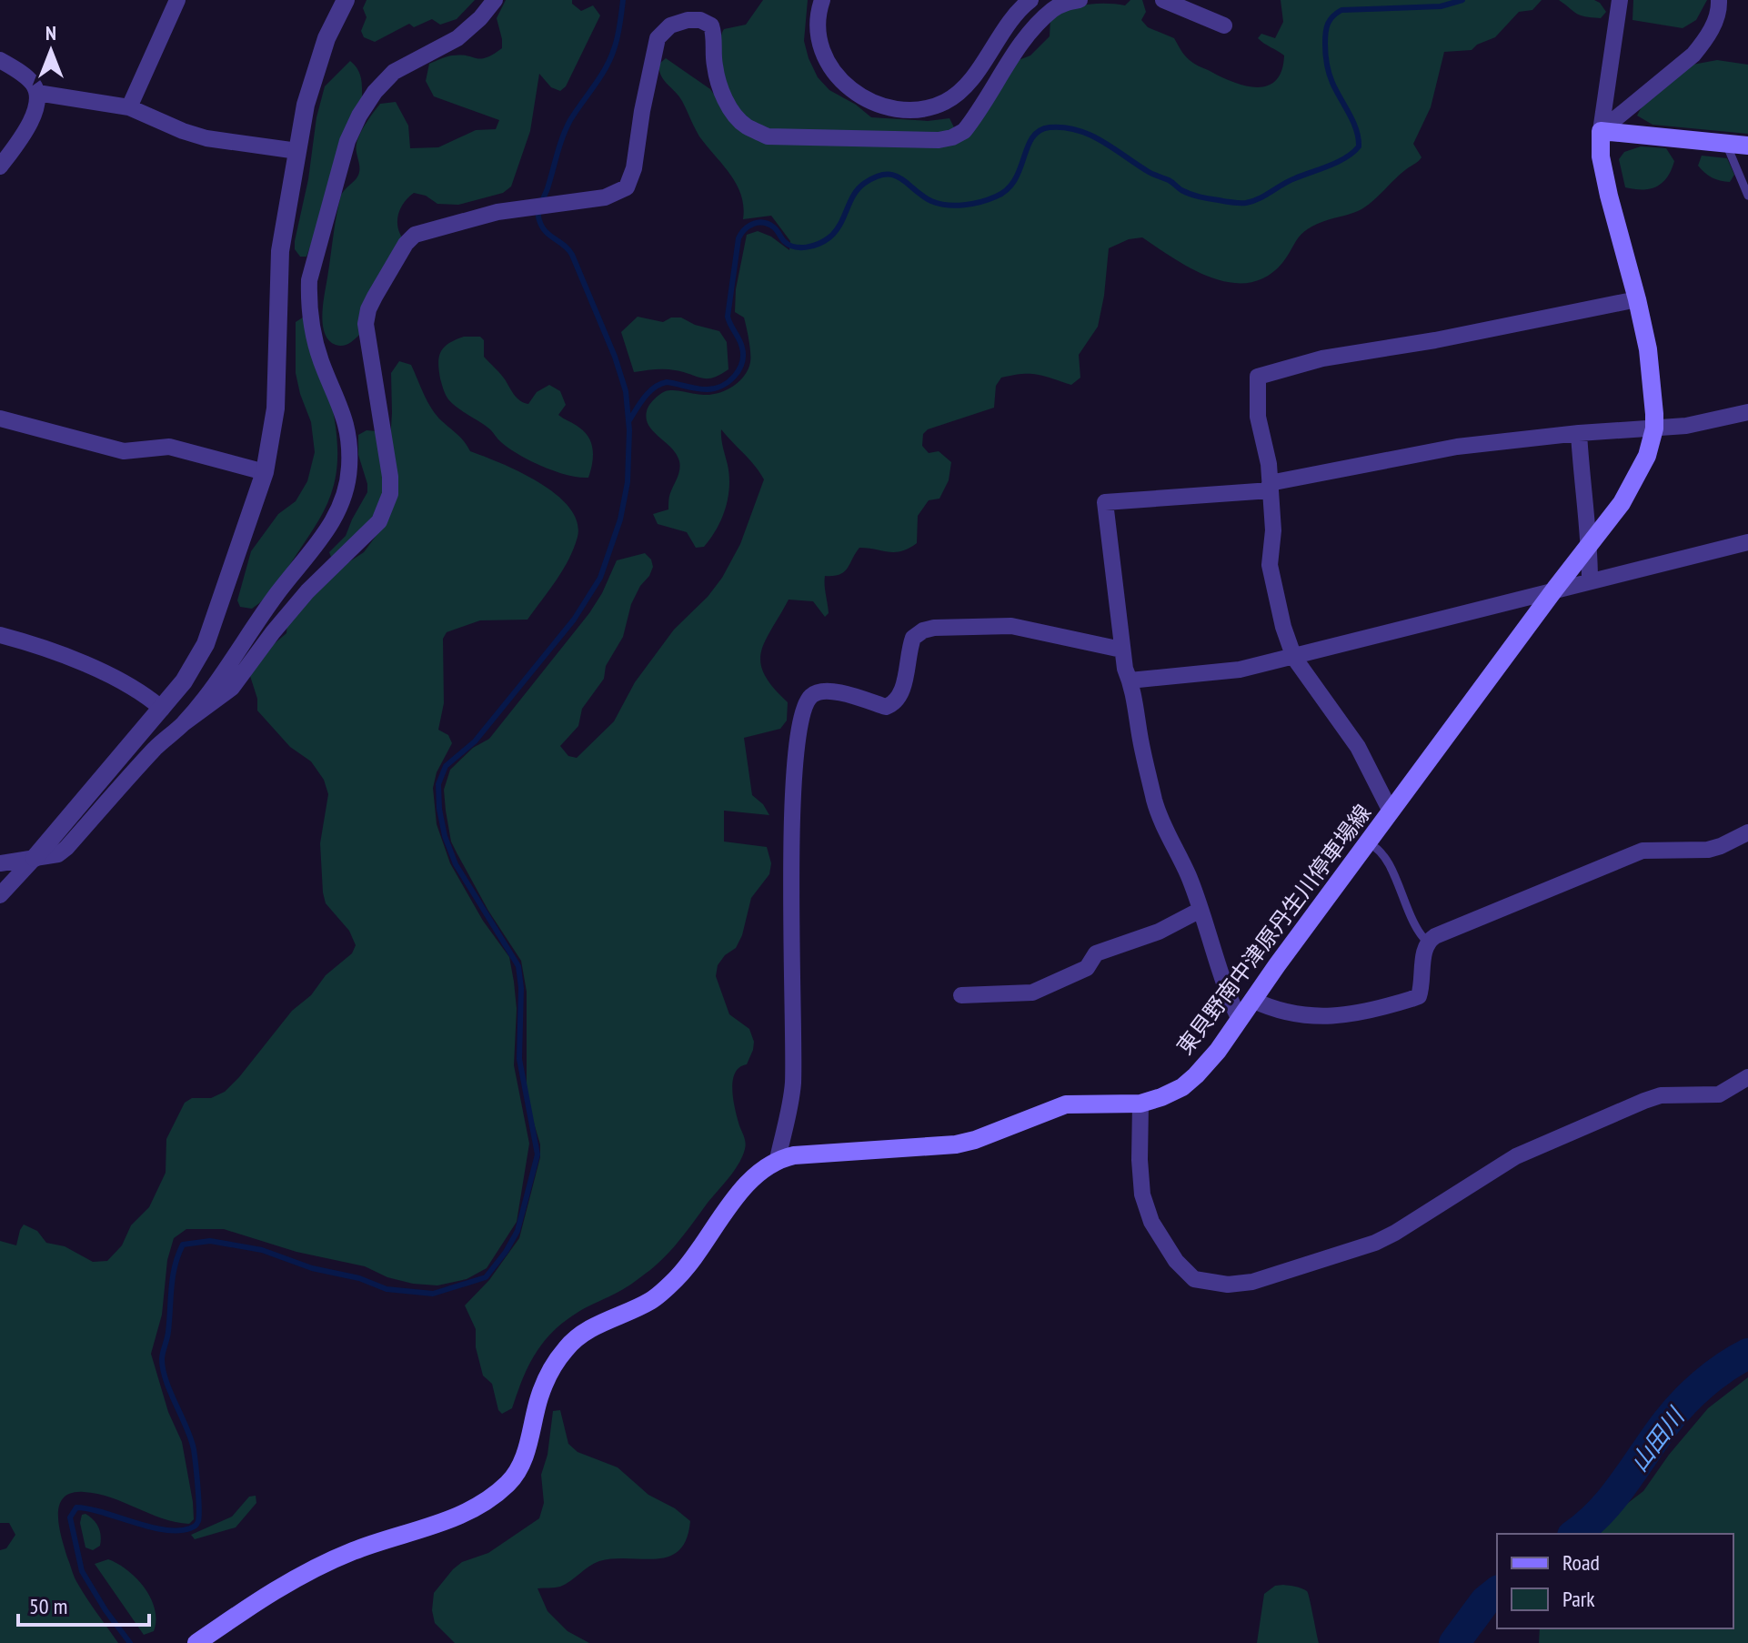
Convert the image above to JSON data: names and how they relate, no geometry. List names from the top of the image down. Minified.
{"streets":{"main road":["東貝野南中津原丹生川停車場線"]},"water":["山田川"],"legend":["Road","Park"],"scale_bar":"50 m","north":"top"}
